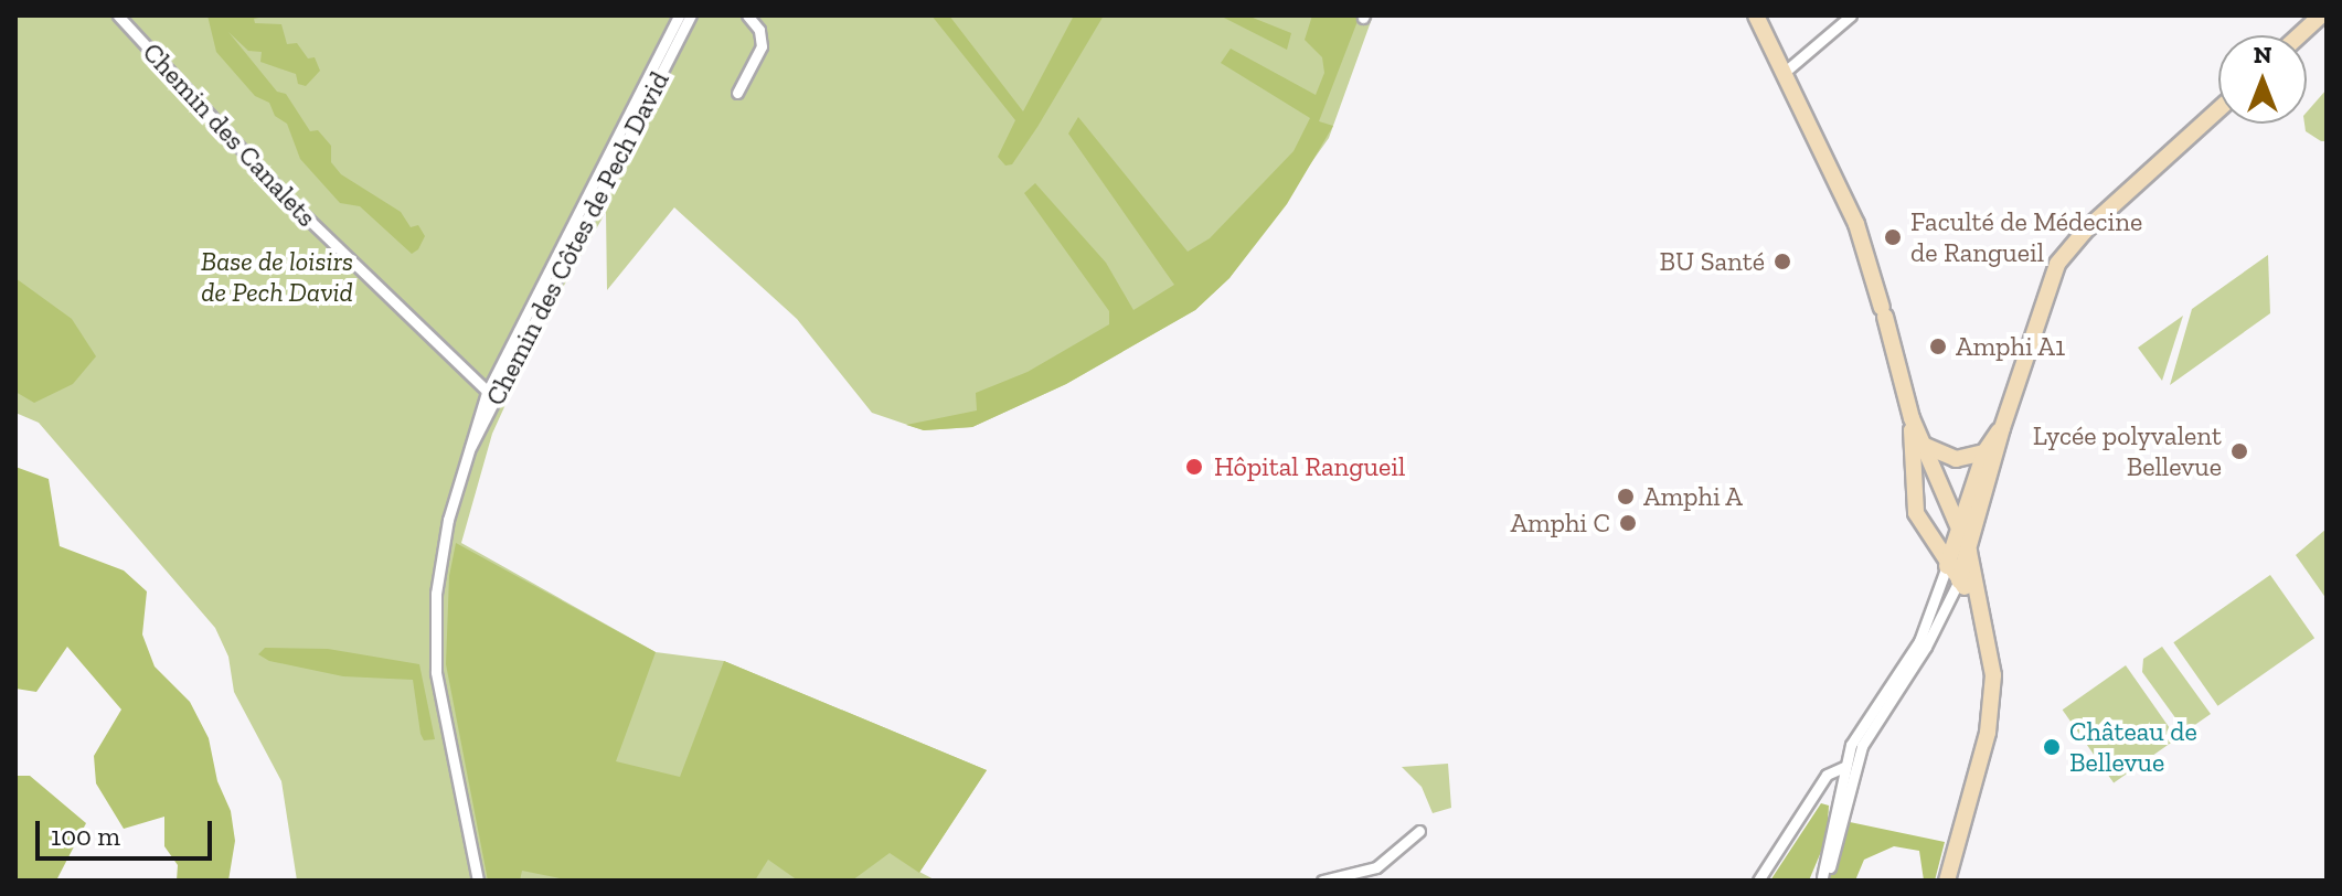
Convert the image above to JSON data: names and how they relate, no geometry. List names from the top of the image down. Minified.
{"streets":{"street":["Chemin des Canalets","Chemin des Côtes de Pech David"]},"crossings":[["Chemin des Canalets","Chemin des Côtes de Pech David"]],"parks":["Base de loisirs de Pech David"],"places":["Faculté de Médecine de Rangueil","BU Santé","Amphi A1","Lycée polyvalent Bellevue","Hôpital Rangueil","Amphi A","Amphi C","Château de Bellevue"],"scale_bar":"100 m","north":"top"}
